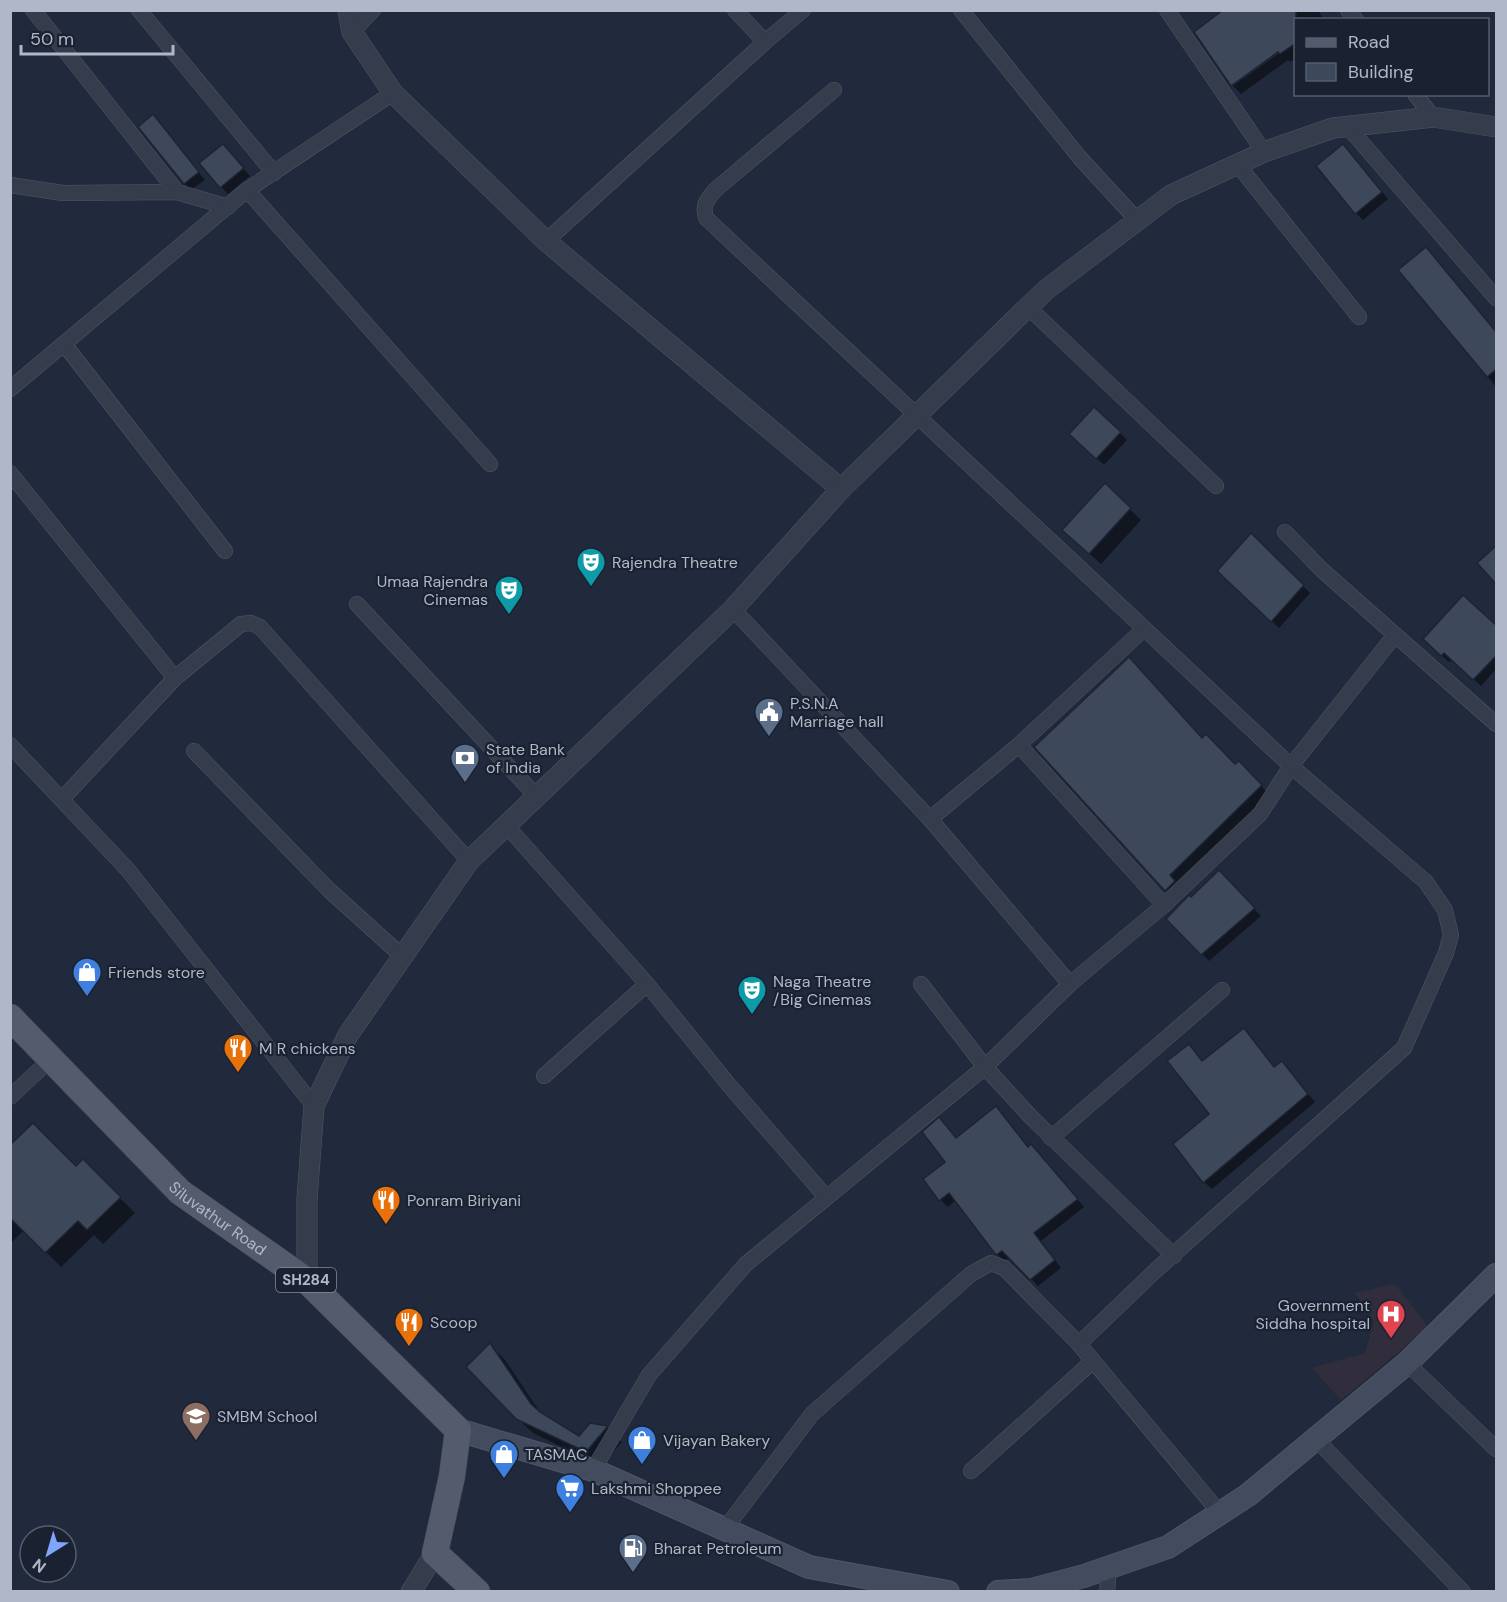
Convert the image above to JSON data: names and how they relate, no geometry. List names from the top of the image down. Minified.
{"streets":{"main road":["Siluvathur Road","SH284"]},"places":{"theatre":["Rajendra Theatre","Umaa Rajendra Cinemas","Naga Theatre /Big Cinemas"],"public building":["P.S.N.A Marriage hall"],"bank":["State Bank of India"],"shop":["Friends store","Vijayan Bakery","TASMAC"],"restaurant":["M R chickens","Ponram Biriyani","Scoop"],"hospital":["Government Siddha hospital"],"school or university":["SMBM School"],"supermarket":["Lakshmi Shoppee"],"fuel station":["Bharat Petroleum"]},"legend":["Road","Building"],"scale_bar":"50 m","north":"bottom left"}
